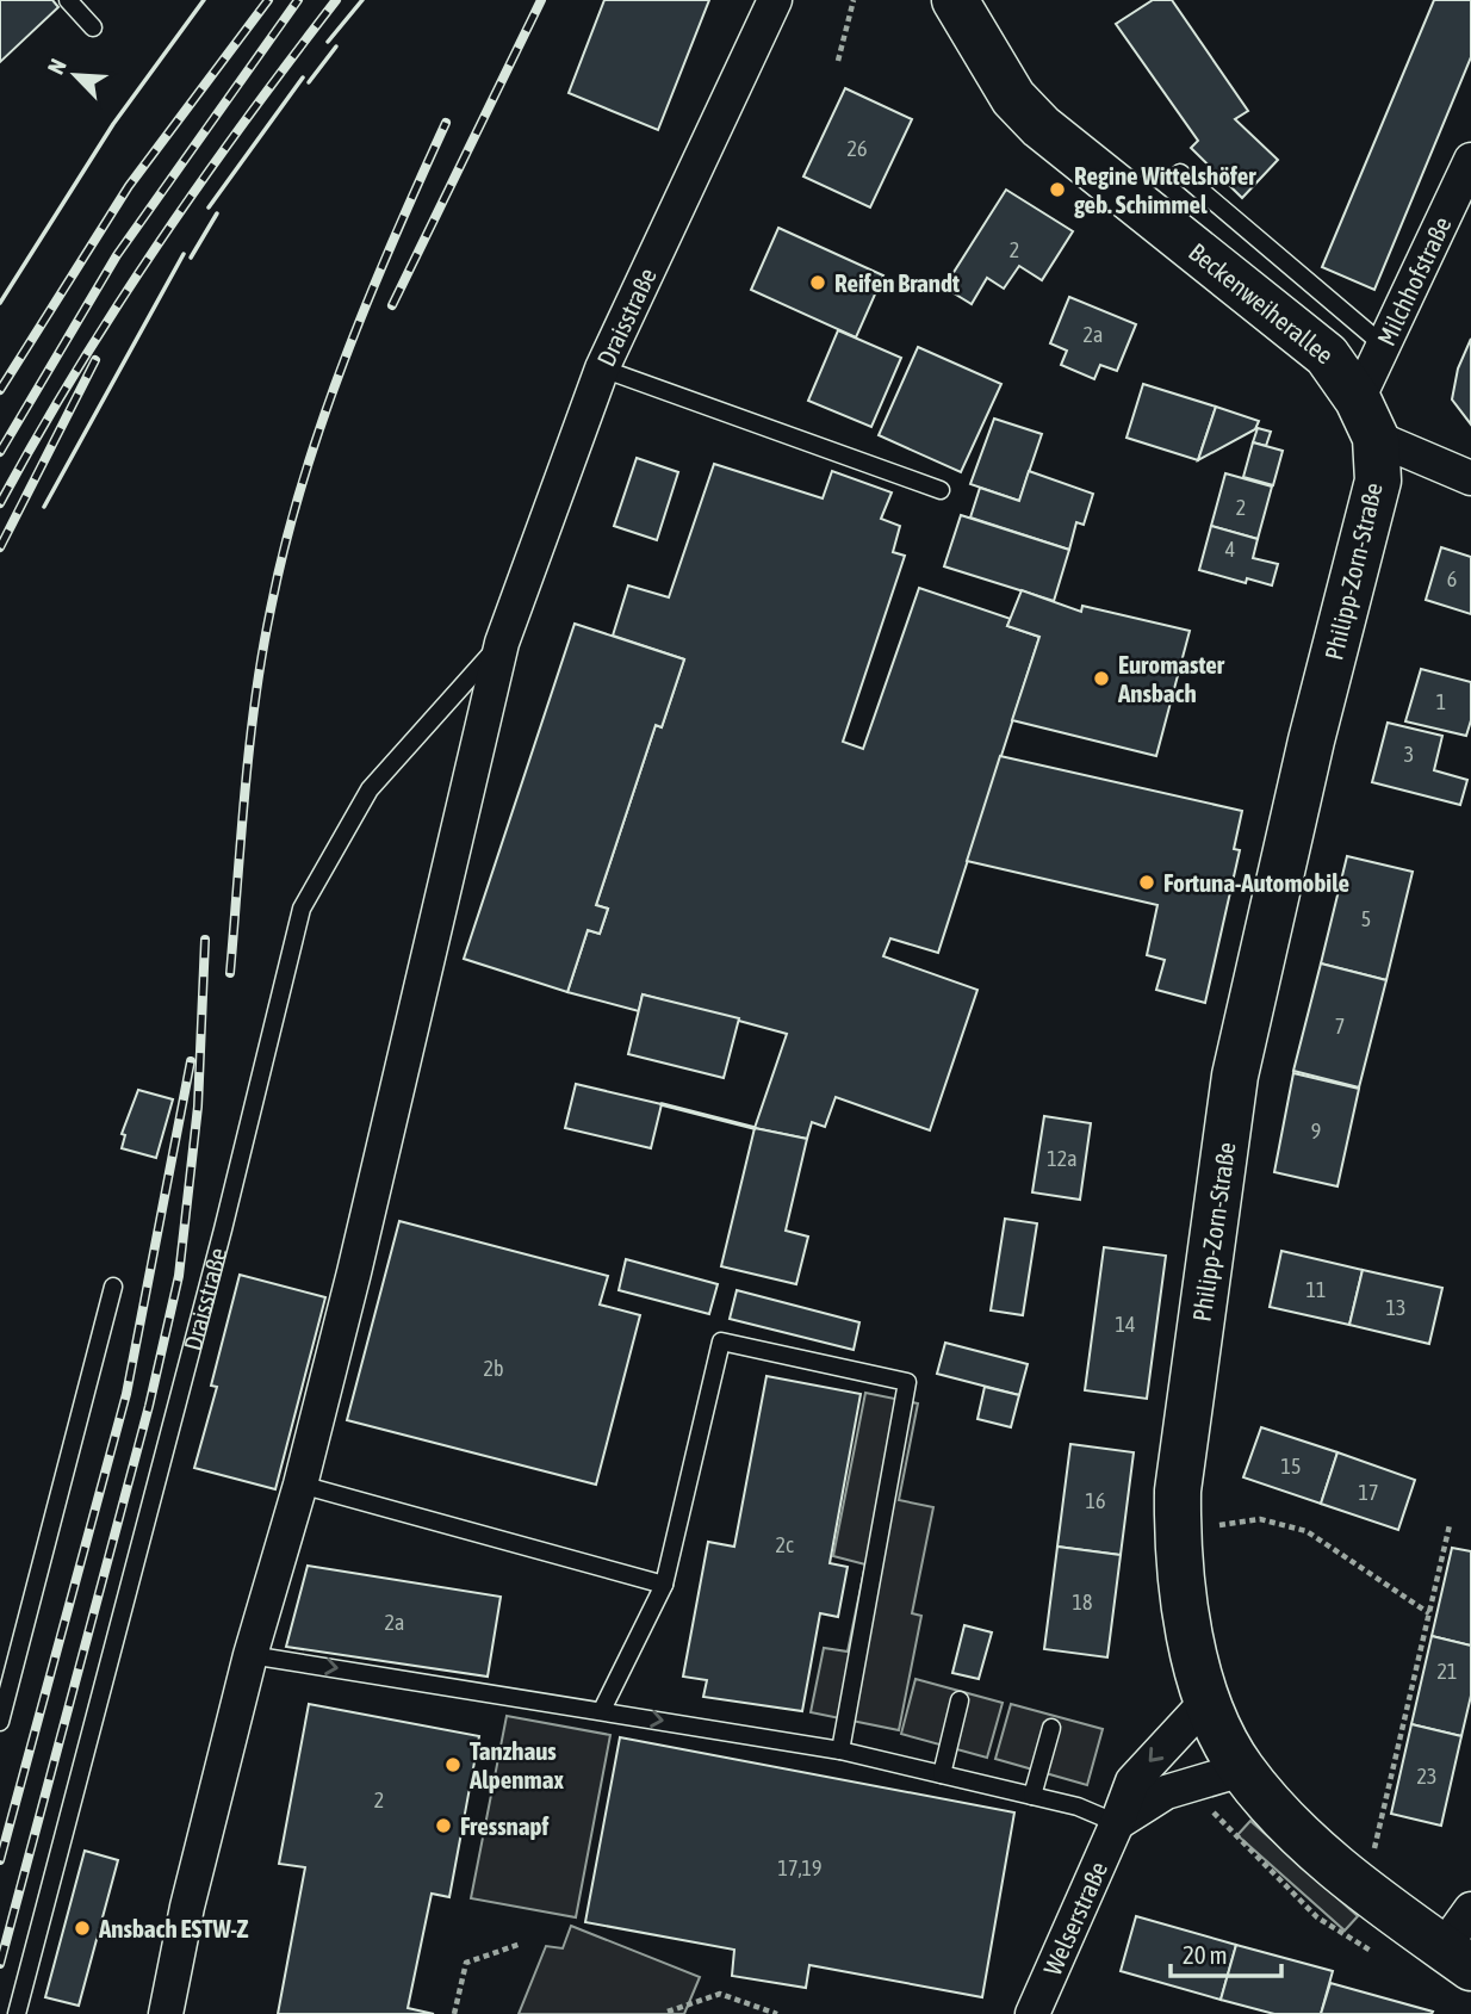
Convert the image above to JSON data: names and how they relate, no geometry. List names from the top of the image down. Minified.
{"streets":{"main road":["Beckenweiherallee","Philipp-Zorn-Straße"],"street":["Milchhofstraße","Draisstraße","Welserstraße"]},"crossings":[["Milchhofstraße","Beckenweiherallee"],["Milchhofstraße","Philipp-Zorn-Straße"],["Beckenweiherallee","Philipp-Zorn-Straße"],["Philipp-Zorn-Straße","Welserstraße"]],"one_way":["Welserstraße"],"places":["Regine Wittelshöfer geb. Schimmel","Reifen Brandt","Euromaster Ansbach","Fortuna-Automobile","Tanzhaus Alpenmax","Fressnapf","Ansbach ESTW-Z"],"house_numbers":["26","2","2a","2","4","6","1","3","5","7","9","12a","11","13","14","2b","15","17","16","2c","18","2a","21","23","2","17,19"],"scale_bar":"20 m","north":"top left"}
